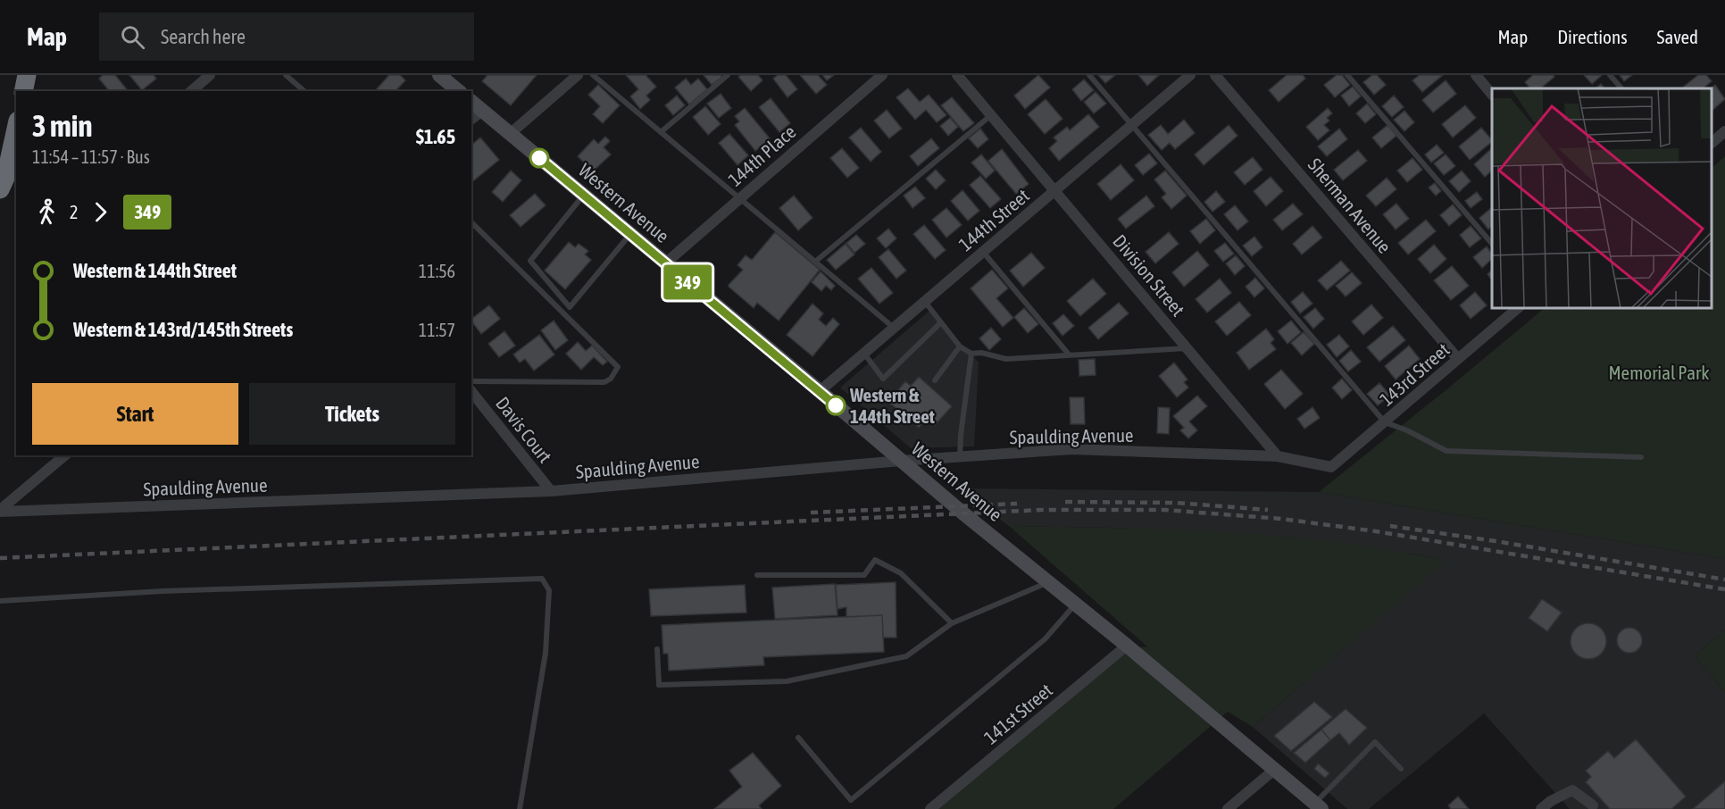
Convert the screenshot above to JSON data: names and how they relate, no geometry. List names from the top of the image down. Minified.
{"streets":{"main road":["Western Avenue"],"street":["144th Place","Sherman Avenue","144th Street","Division Street","143rd Street","Davis Court","Spaulding Avenue","141st Street"]},"crossings":[["144th Place","Western Avenue"],["Western Avenue","144th Street"],["Western Avenue","Spaulding Avenue"],["Western Avenue","141st Street"],["Sherman Avenue","143rd Street"],["144th Street","Division Street"],["Division Street","143rd Street"],["Division Street","Spaulding Avenue"],["143rd Street","Spaulding Avenue"],["Davis Court","Spaulding Avenue"]],"parks":["Memorial Park"],"places":["Western & 144th Street"],"lines":["bus line 349"],"page":{"header":"Map","search":"Search here","nav":["Map","Directions","Saved"],"on_map":"349","heading":["3 min","11:54 – 11:57 · Bus","$1.65"],"legs":["2","349"],"list":[{"name":"Western & 144th Street","value":"11:56"},{"name":"Western & 143rd/145th Streets","value":"11:57"}],"buttons":["Start","Tickets"]}}
